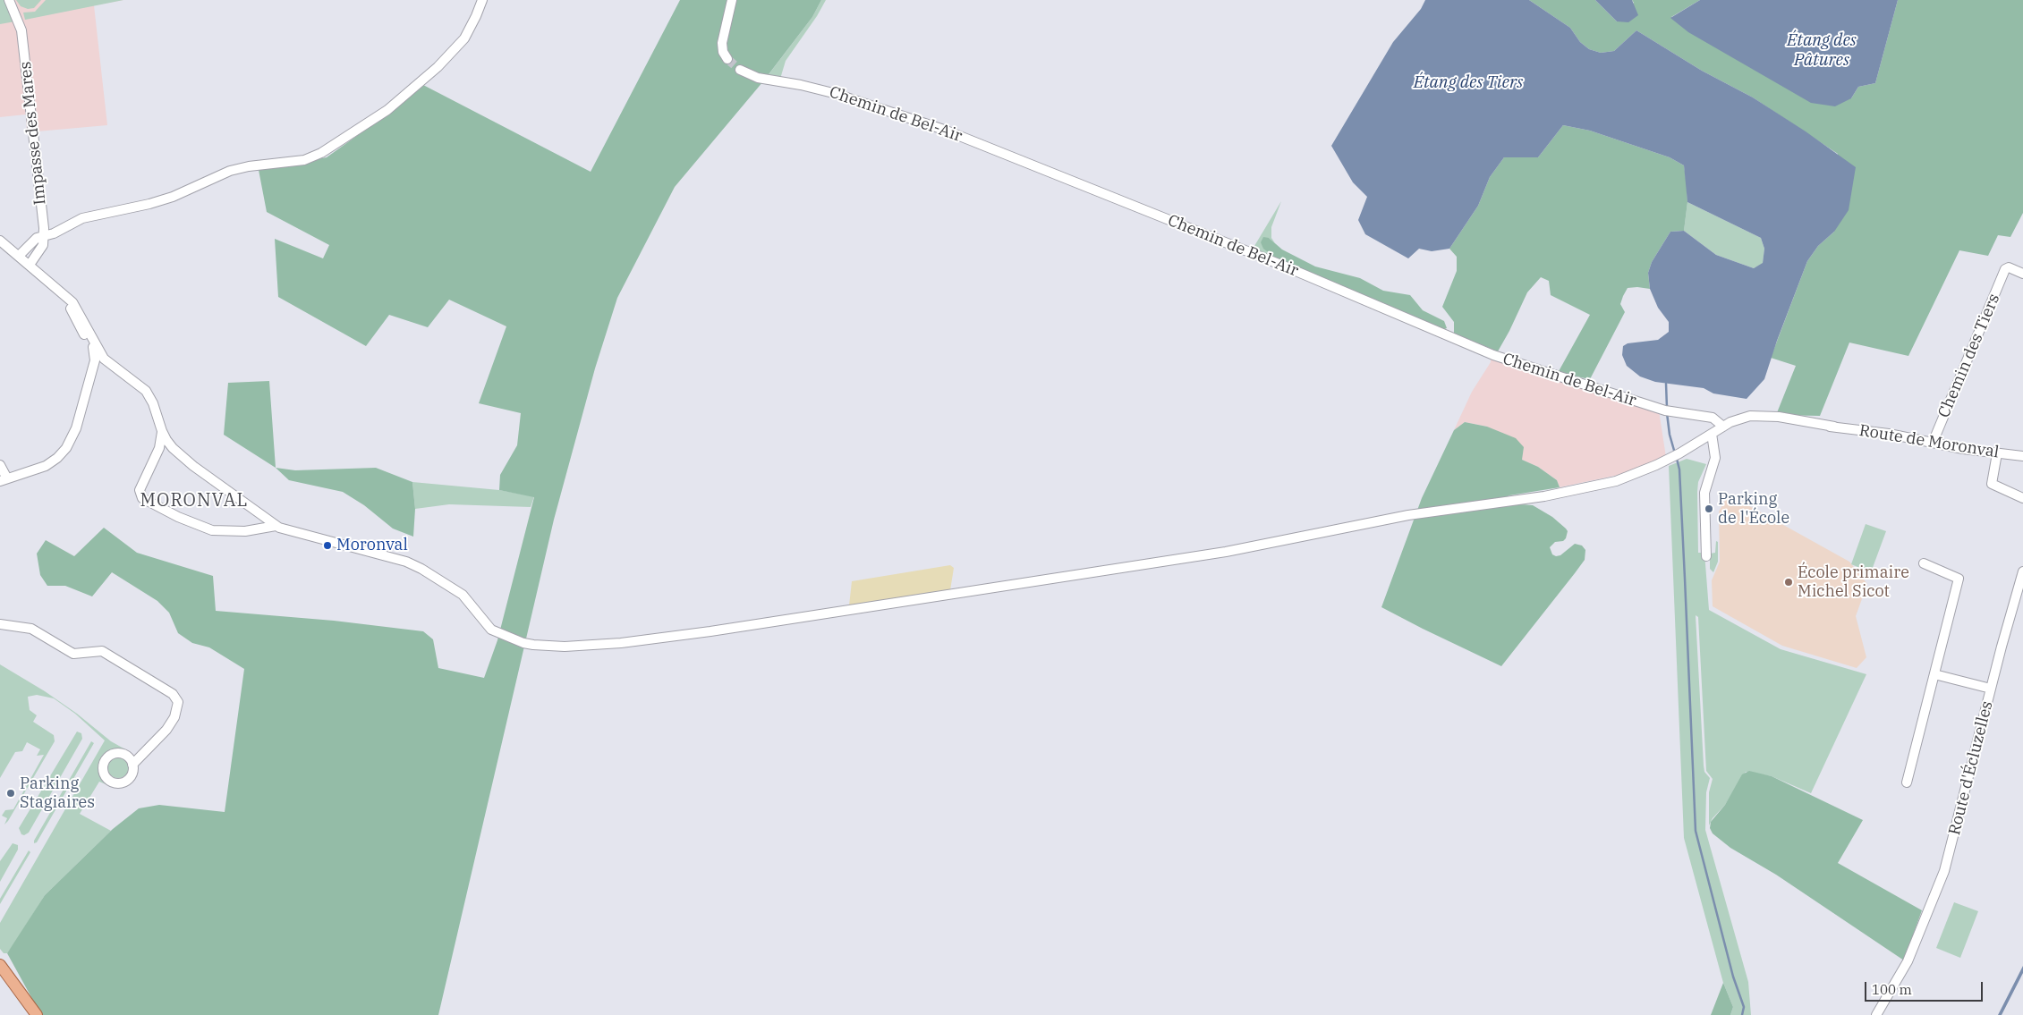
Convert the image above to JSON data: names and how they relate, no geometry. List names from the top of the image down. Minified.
{"streets":{"street":["Chemin de Bel-Air","Impasse des Mares","Chemin des Tiers","Route de Moronval","Route d'Écluzelles"]},"crossings":[["Chemin de Bel-Air","Route de Moronval"],["Chemin des Tiers","Route de Moronval"]],"districts":["MORONVAL"],"water":["Étang des Pâtures","Étang des Tiers"],"places":["Parking de l'École","Moronval","École primaire Michel Sicot","Parking Stagiaires"],"scale_bar":"100 m"}
